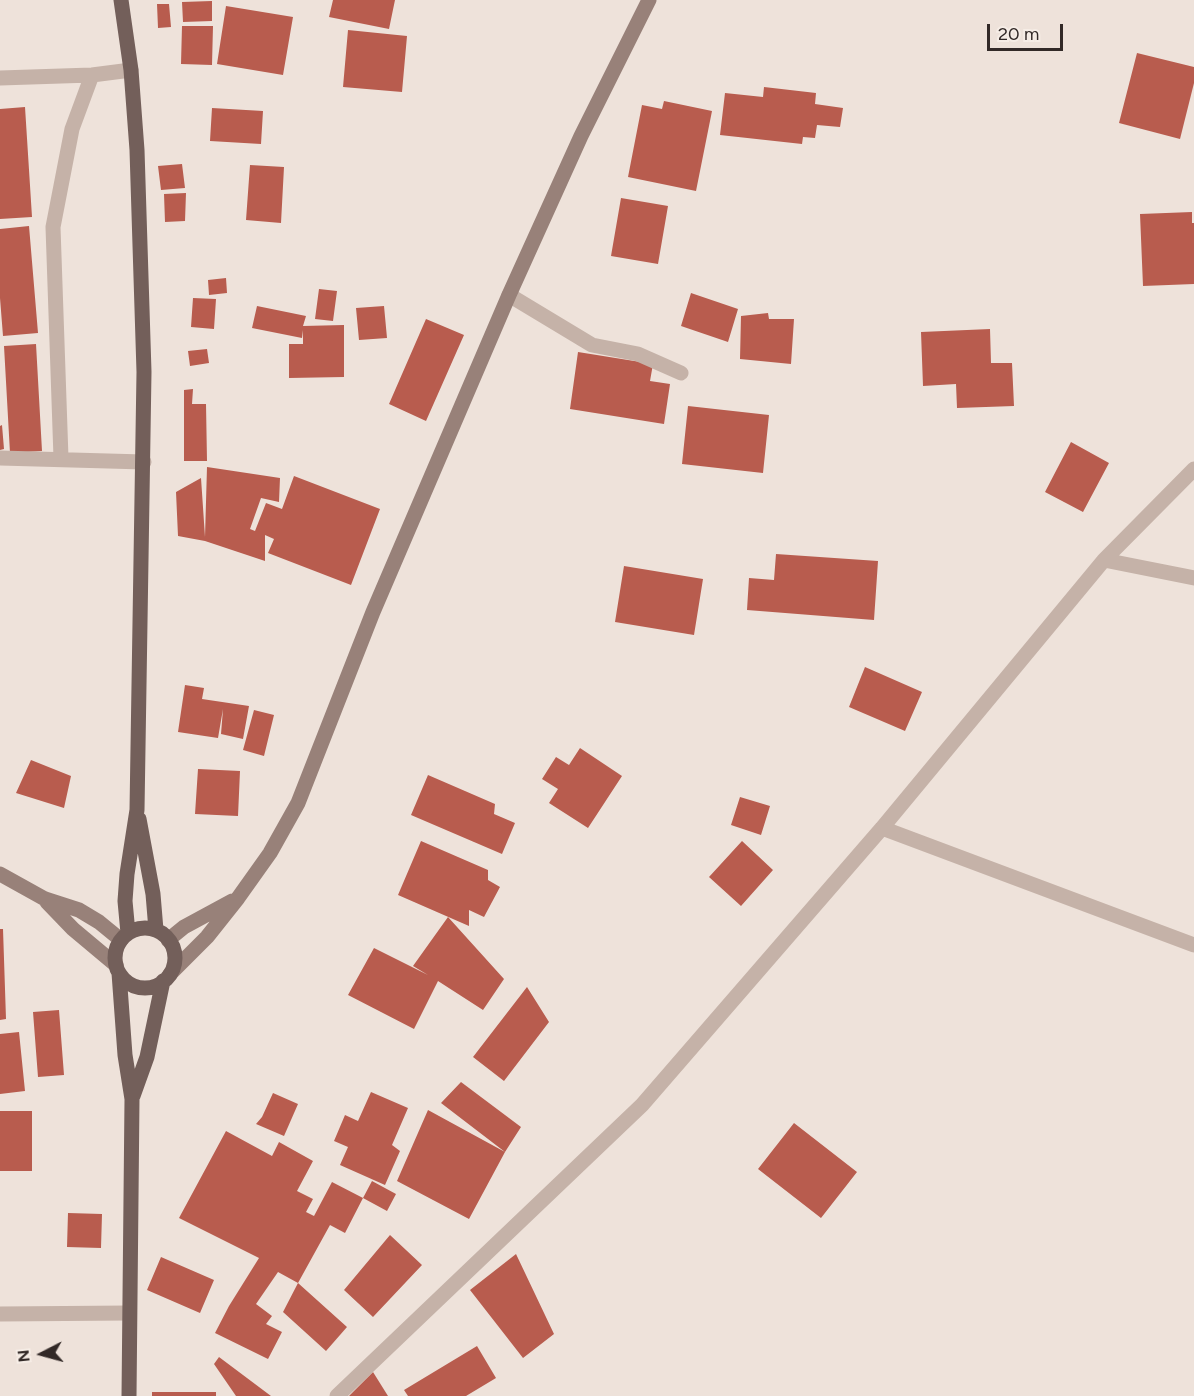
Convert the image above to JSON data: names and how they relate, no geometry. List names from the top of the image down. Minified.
{"scale_bar":"20 m","north":"left"}
